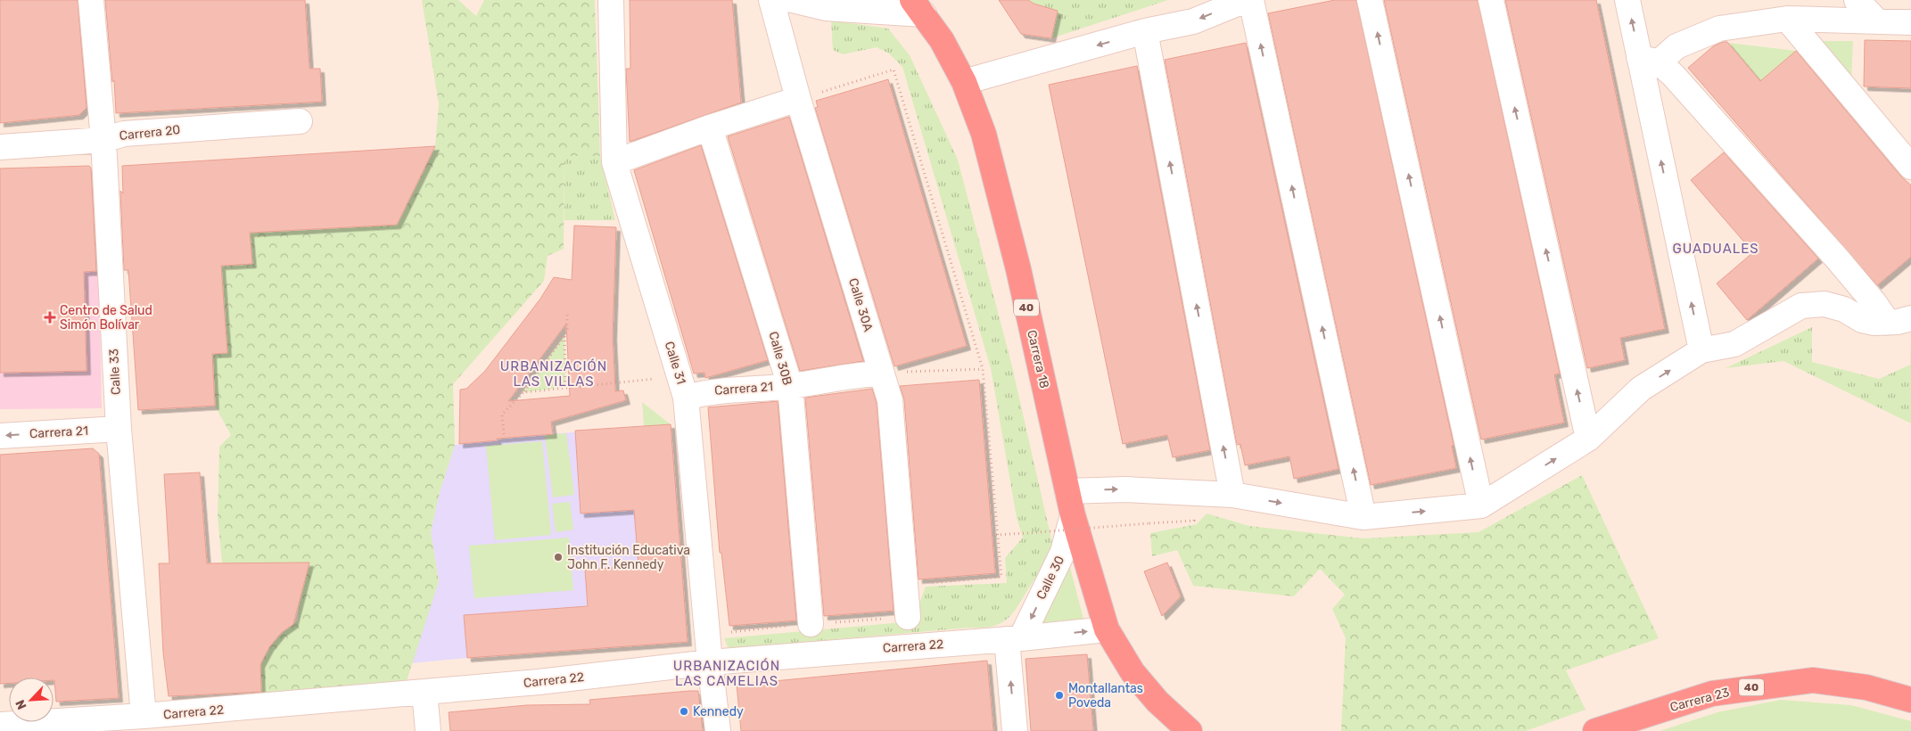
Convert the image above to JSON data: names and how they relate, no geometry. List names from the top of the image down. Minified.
{"streets":{"highway":["40","Carrera 18","Carrera 23"],"street":["Carrera 20","Calle 30A","Calle 30B","Calle 31","Calle 33","Carrera 21","Calle 30","Carrera 22"]},"crossings":[["Carrera 20","Calle 33"],["Calle 30A","Carrera 21"],["40","Carrera 18"],["40","Carrera 22"],["Calle 30B","Carrera 21"],["Carrera 18","Calle 30"],["Carrera 18","Carrera 22"],["Calle 31","Carrera 21"],["Calle 31","Carrera 22"],["Calle 33","Carrera 21"],["Calle 33","Carrera 22"],["Calle 30","Carrera 22"]],"one_way":["Carrera 21","Calle 30"],"districts":["GUADUALES","URBANIZACIÓN LAS VILLAS","URBANIZACIÓN LAS CAMELIAS"],"places":{"health":["Centro de Salud Simón Bolívar"],"other":["Institución Educativa John F. Kennedy","Montallantas Poveda","Kennedy"]},"north":"bottom left"}
